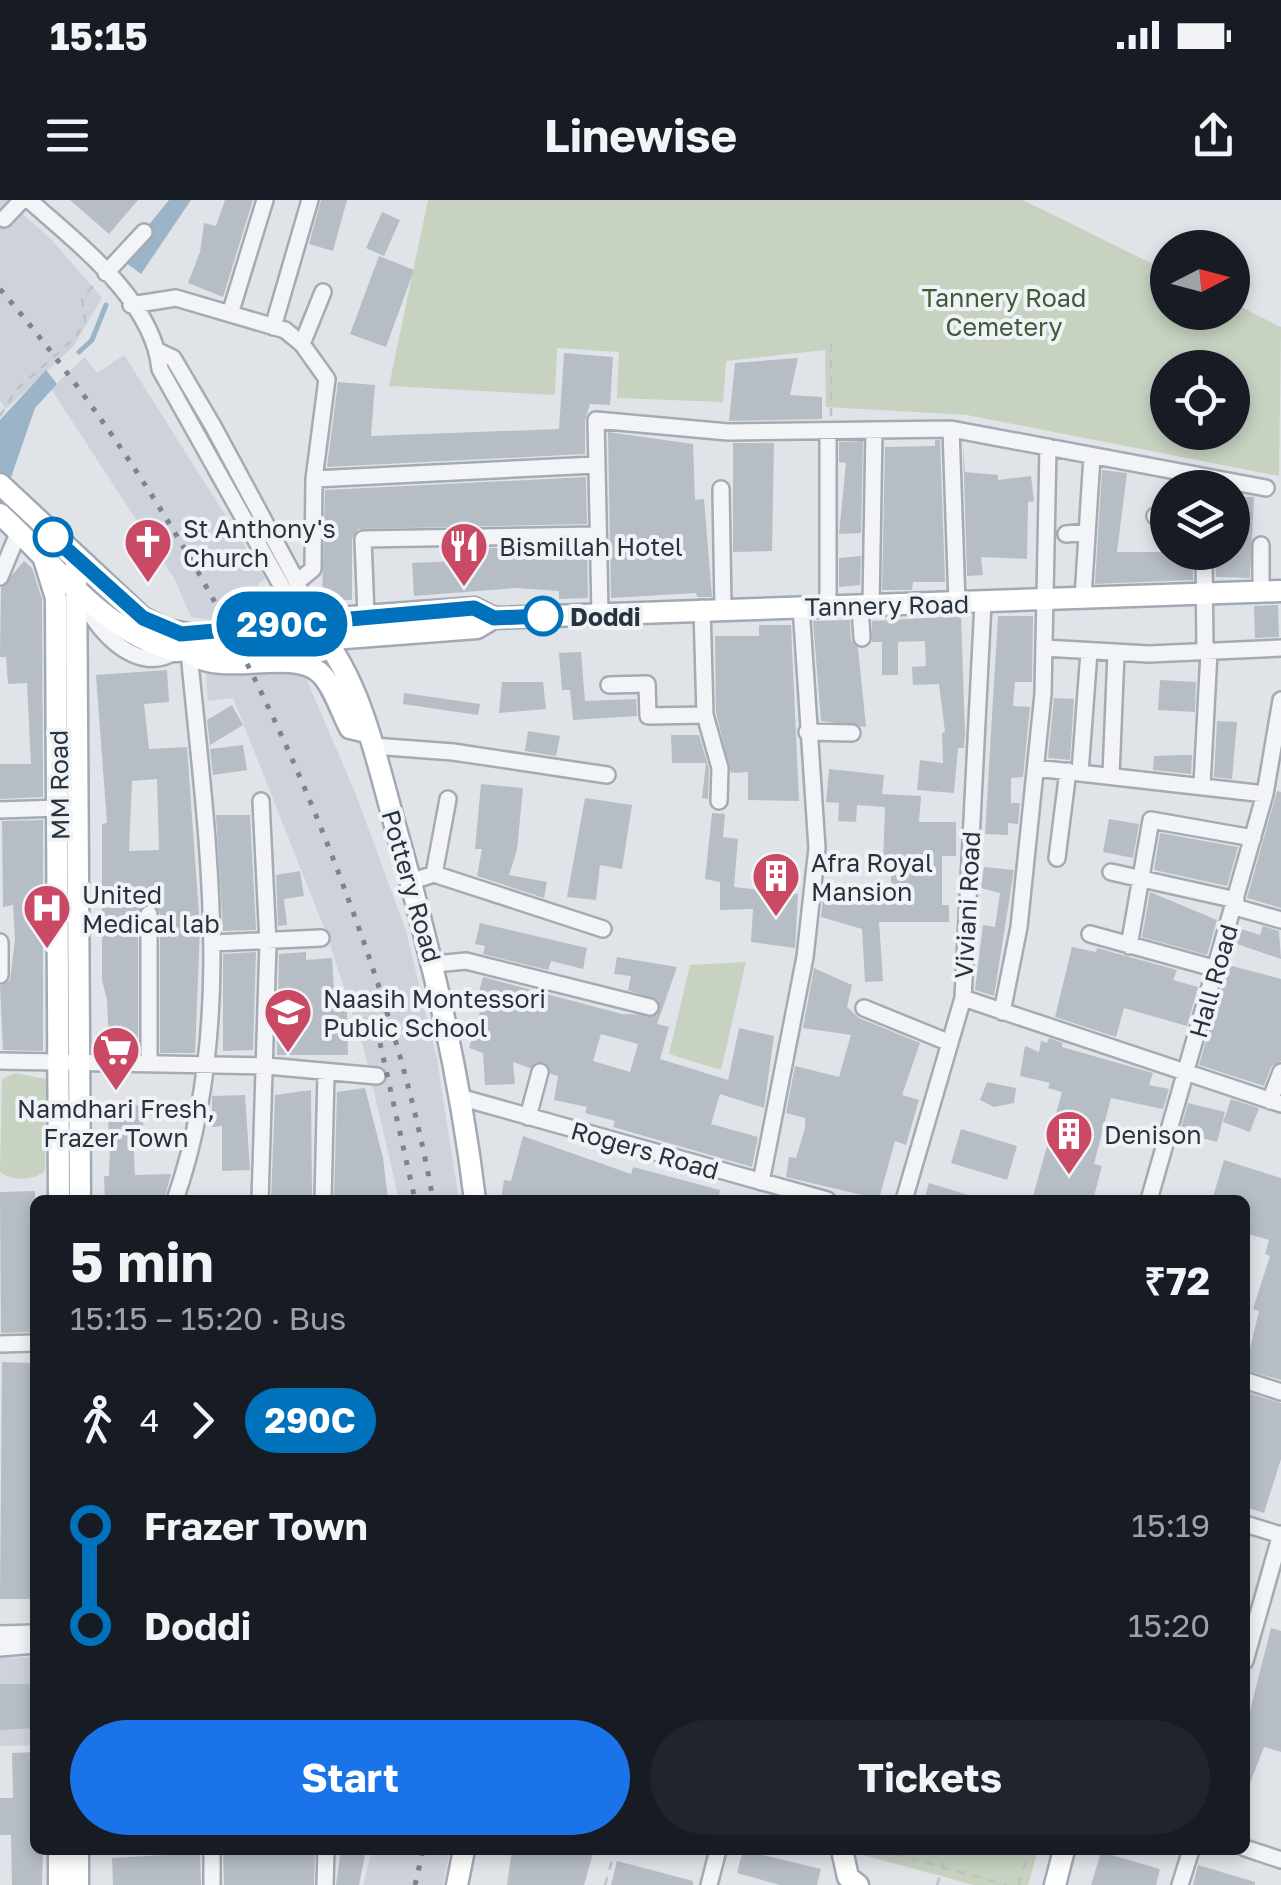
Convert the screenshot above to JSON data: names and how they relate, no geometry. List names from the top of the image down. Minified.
{"streets":{"main road":["Tannery Road","MM Road","Pottery Road"],"street":["Viviani Road","Hall Road","Rogers Road"]},"crossings":[["Tannery Road","MM Road"],["Tannery Road","Pottery Road"],["Tannery Road","Viviani Road"],["Pottery Road","Rogers Road"]],"parks":["Tannery Road Cemetery"],"places":{"church":["St Anthony's Church"],"restaurant":["Bismillah Hotel"],"other":["Doddi"],"building":["Afra Royal Mansion","Denison"],"hospital":["United Medical lab"],"school or university":["Naasih Montessori Public School"],"supermarket":["Namdhari Fresh, Frazer Town"]},"lines":["bus line 290C"],"north":"right","page":{"status":"15:15","header":"Linewise","on_map":"290C","heading":["5 min","15:15 – 15:20 · Bus","₹72"],"legs":["4","290C"],"list":[{"name":"Frazer Town","value":"15:19"},{"name":"Doddi","value":"15:20"}],"buttons":["Start","Tickets"]}}
